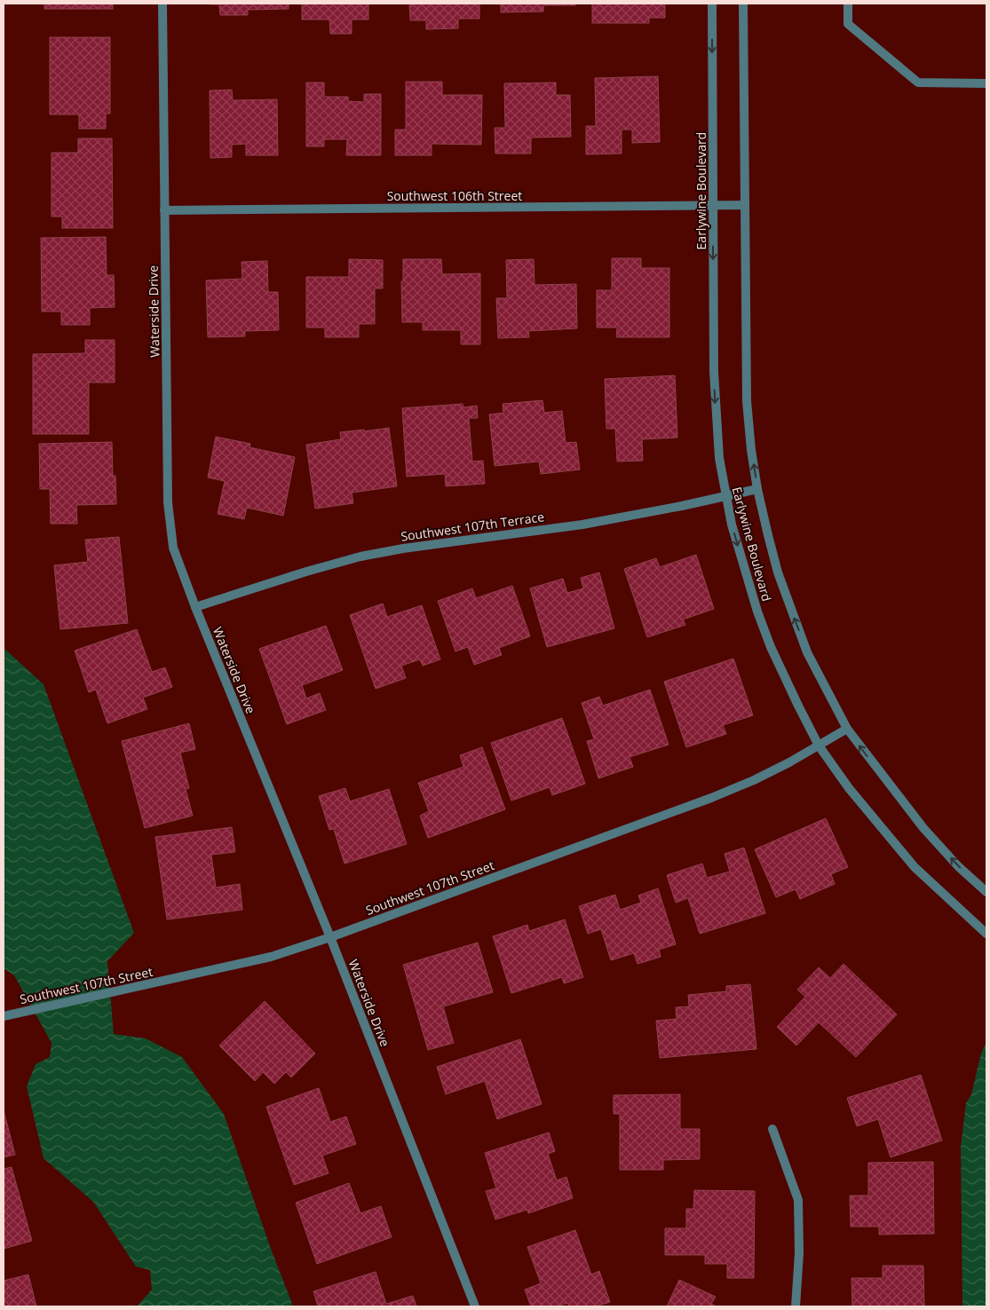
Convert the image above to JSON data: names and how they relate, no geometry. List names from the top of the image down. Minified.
{"streets":{"street":["Earlywine Boulevard","Southwest 106th Street","Waterside Drive","Southwest 107th Terrace","Southwest 107th Street"]},"crossings":[["Earlywine Boulevard","Southwest 106th Street"],["Earlywine Boulevard","Southwest 107th Terrace"],["Earlywine Boulevard","Southwest 107th Street"],["Southwest 106th Street","Waterside Drive"],["Waterside Drive","Southwest 107th Terrace"],["Waterside Drive","Southwest 107th Street"]]}
